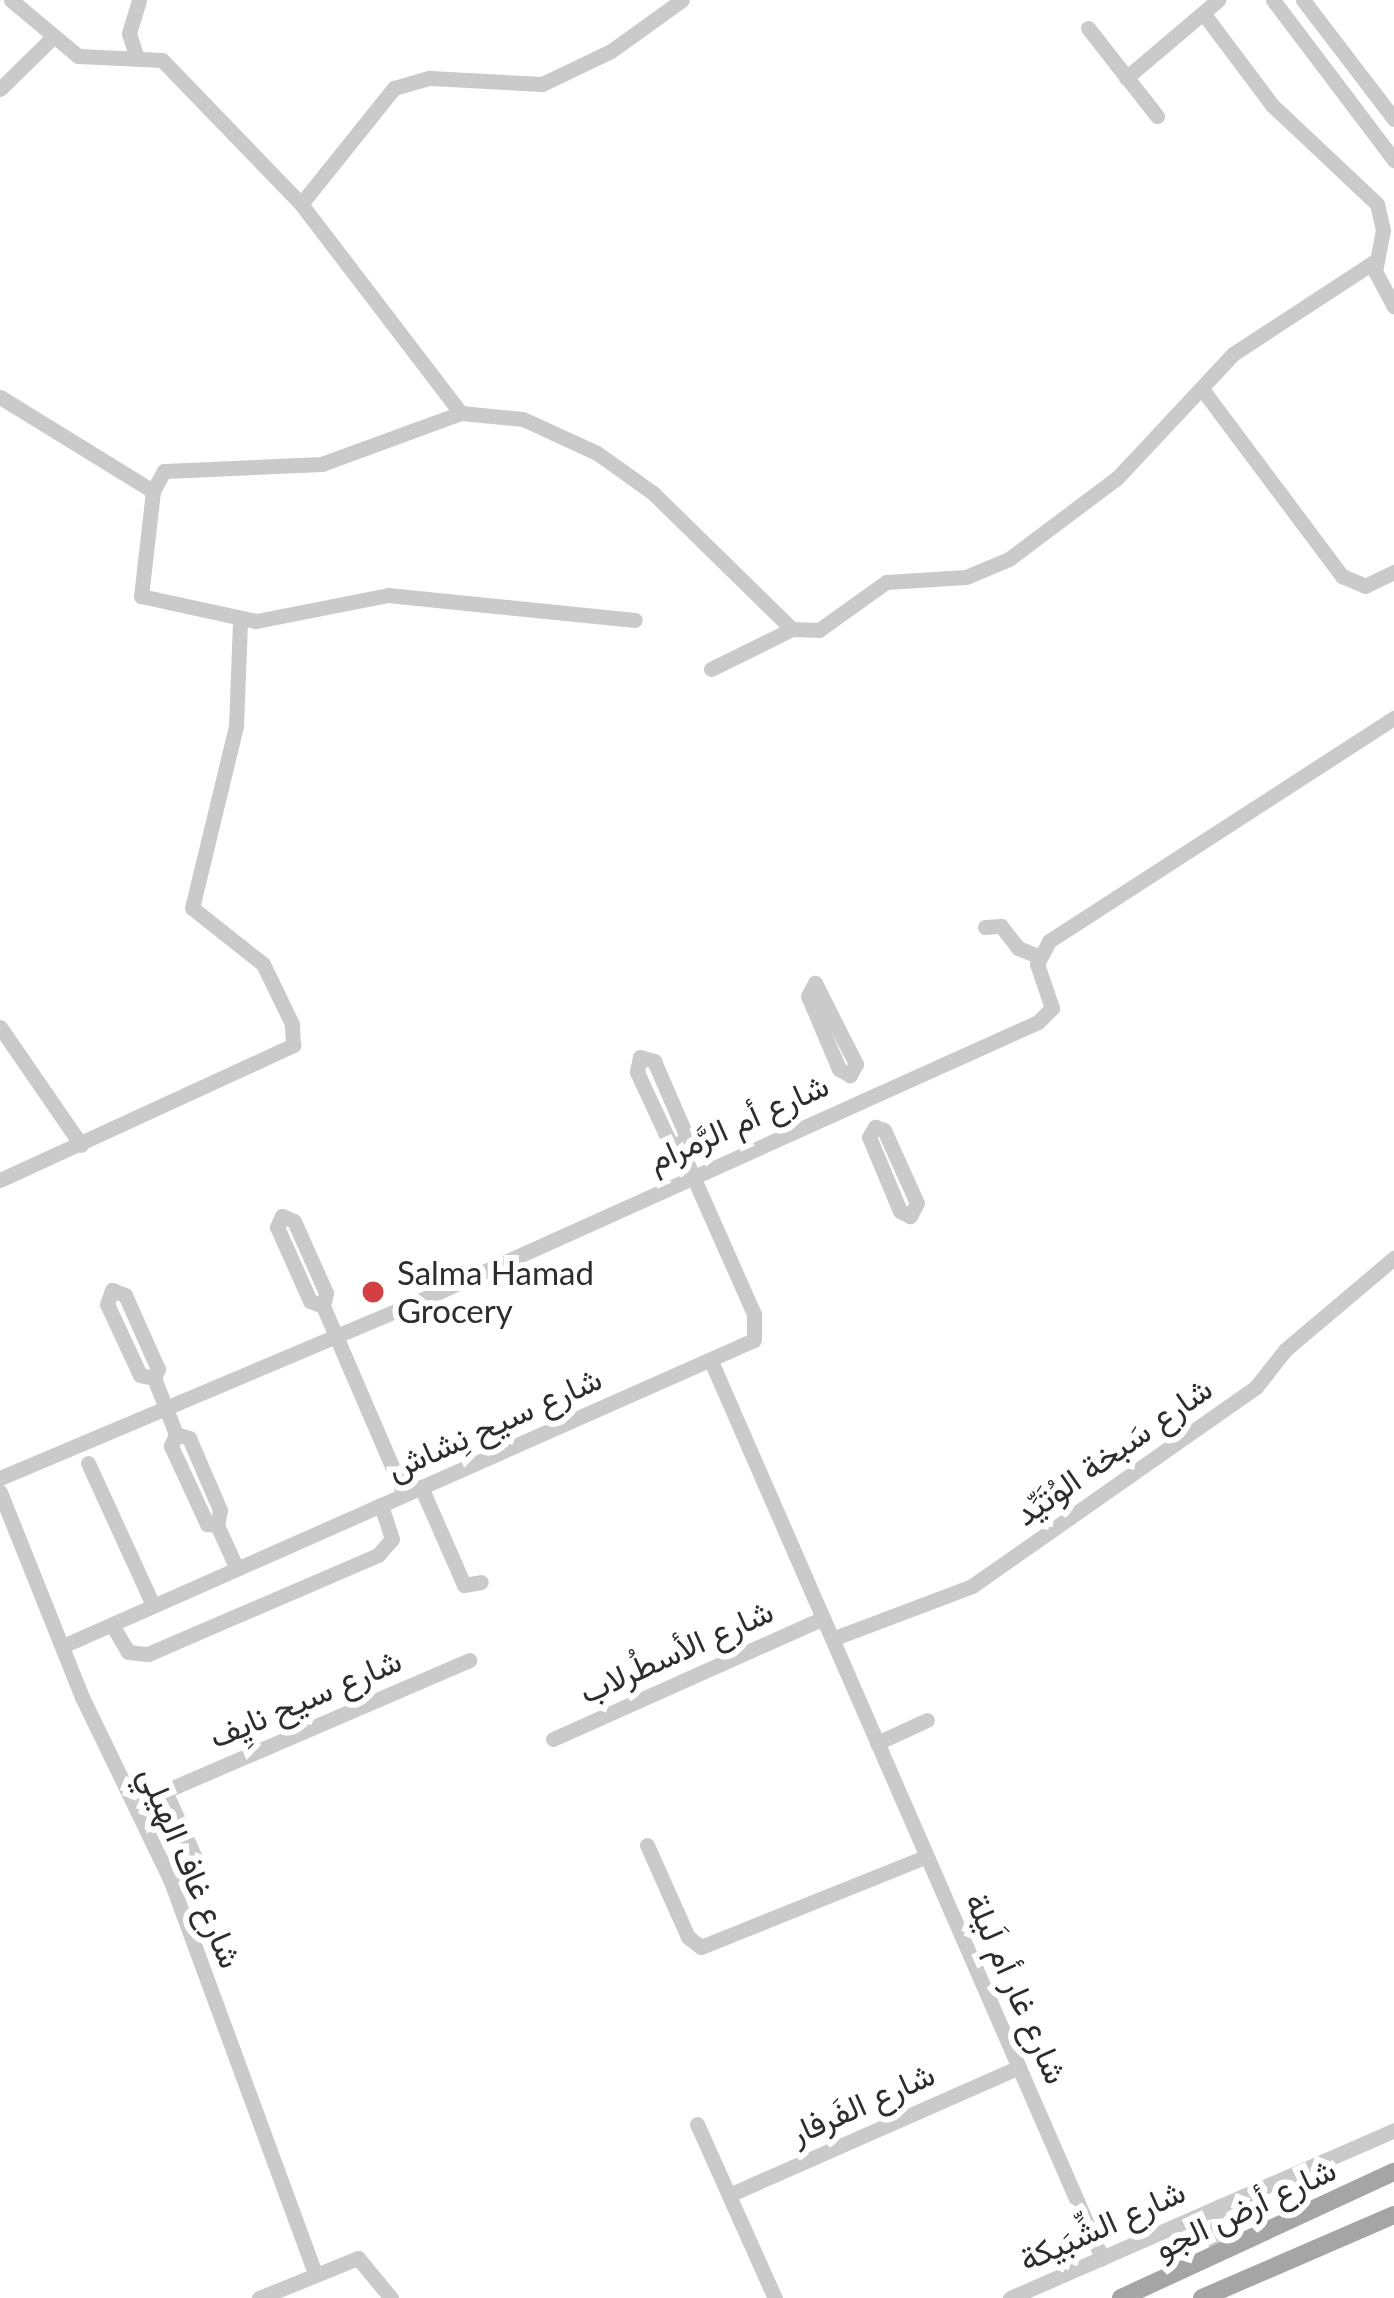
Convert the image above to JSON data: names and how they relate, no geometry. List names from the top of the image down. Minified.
{"streets":{"main road":["شارع أرض الجو"],"street":["شارع أم الرَّمرام","شارع سيح نِشاش","شارع سَبخة الوُتَيِّد","شارع الأسطُرلاب","شارع سيح نايِف","شارع غاف الهيلي","شارع غار أم لَيلة","شارع الفَرفار","شارع الشِّبَيكة"]},"crossings":[["شارع أم الرَّمرام","شارع سيح نِشاش"],["شارع سيح نِشاش","شارع غاف الهيلي"],["شارع سيح نِشاش","شارع غار أم لَيلة"],["شارع سَبخة الوُتَيِّد","شارع غار أم لَيلة"],["شارع الأسطُرلاب","شارع غار أم لَيلة"],["شارع سيح نايِف","شارع غاف الهيلي"],["شارع غار أم لَيلة","شارع الفَرفار"],["شارع غار أم لَيلة","شارع الشِّبَيكة"],["شارع أرض الجو","شارع الشِّبَيكة"]],"places":["Salma Hamad Grocery"]}
